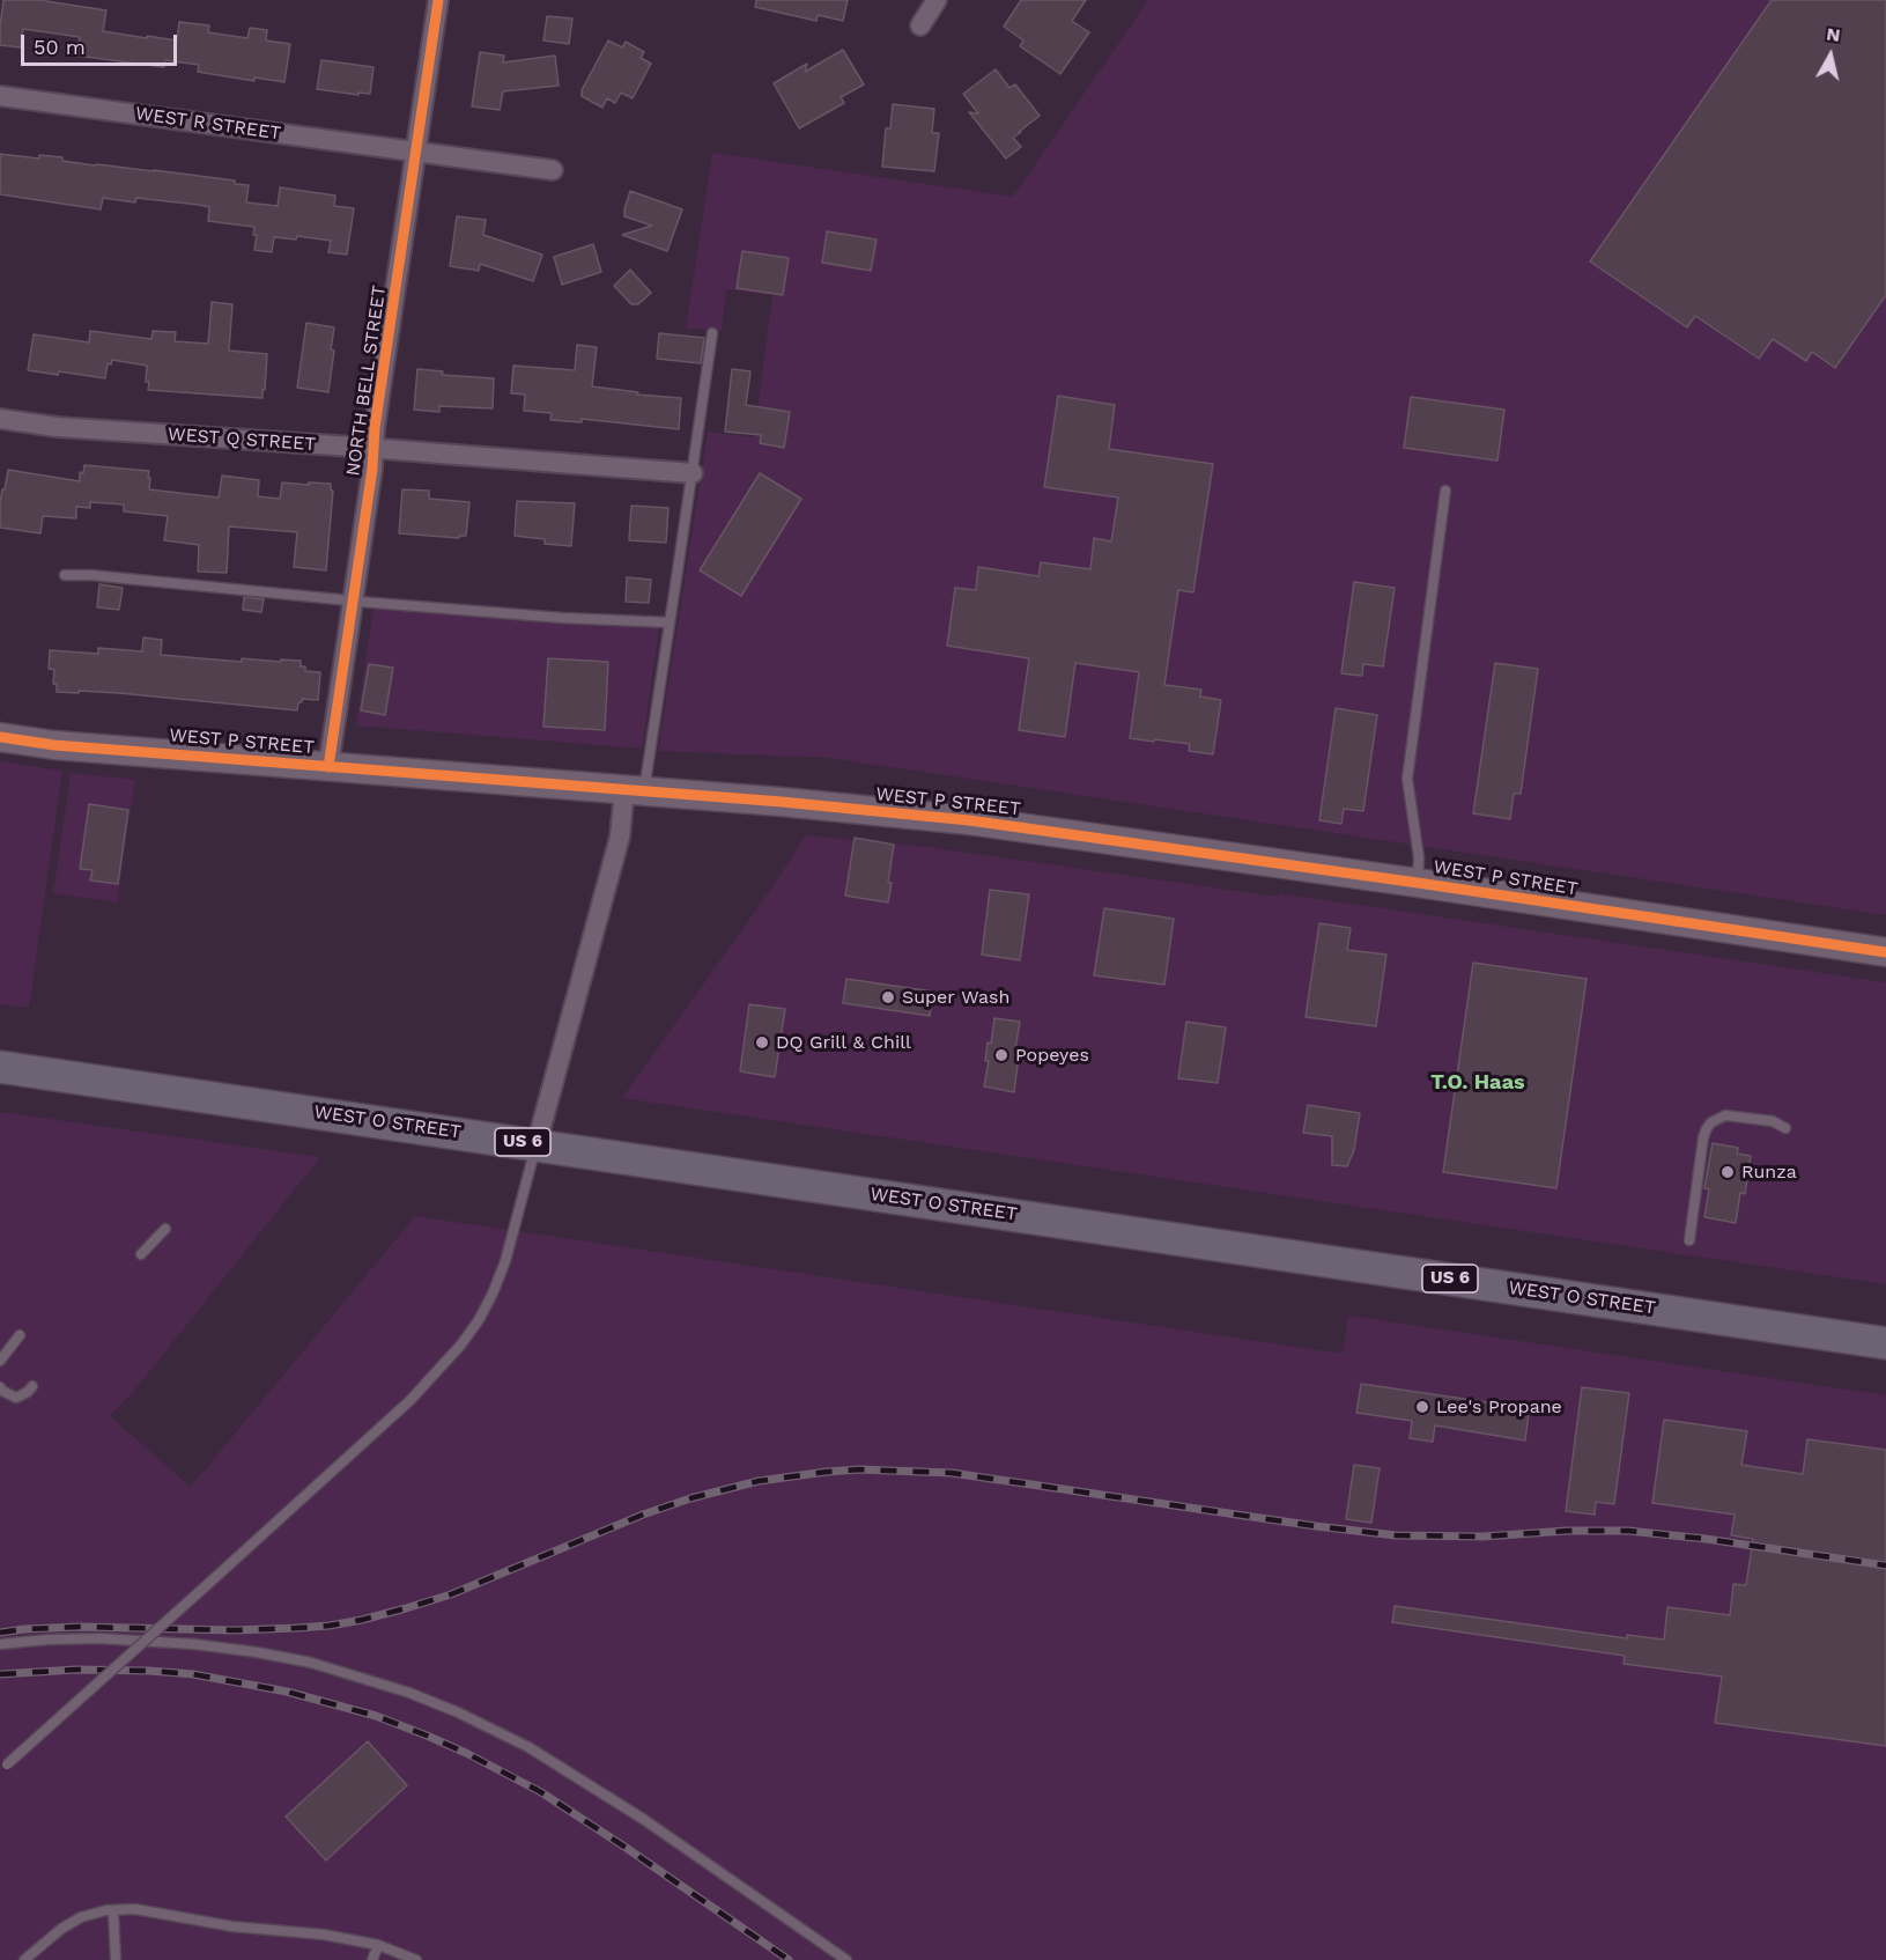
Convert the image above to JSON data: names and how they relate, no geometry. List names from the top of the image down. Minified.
{"streets":{"main road":["WEST O STREET","US 6"],"street":["WEST R STREET","NORTH BELL STREET","WEST Q STREET","WEST P STREET"]},"crossings":[["WEST R STREET","NORTH BELL STREET"],["NORTH BELL STREET","WEST Q STREET"],["NORTH BELL STREET","WEST P STREET"]],"districts":["T.O. Haas"],"places":["Super Wash","DQ Grill & Chill","Popeyes","Runza","Lee's Propane"],"scale_bar":"50 m","north":"top"}
